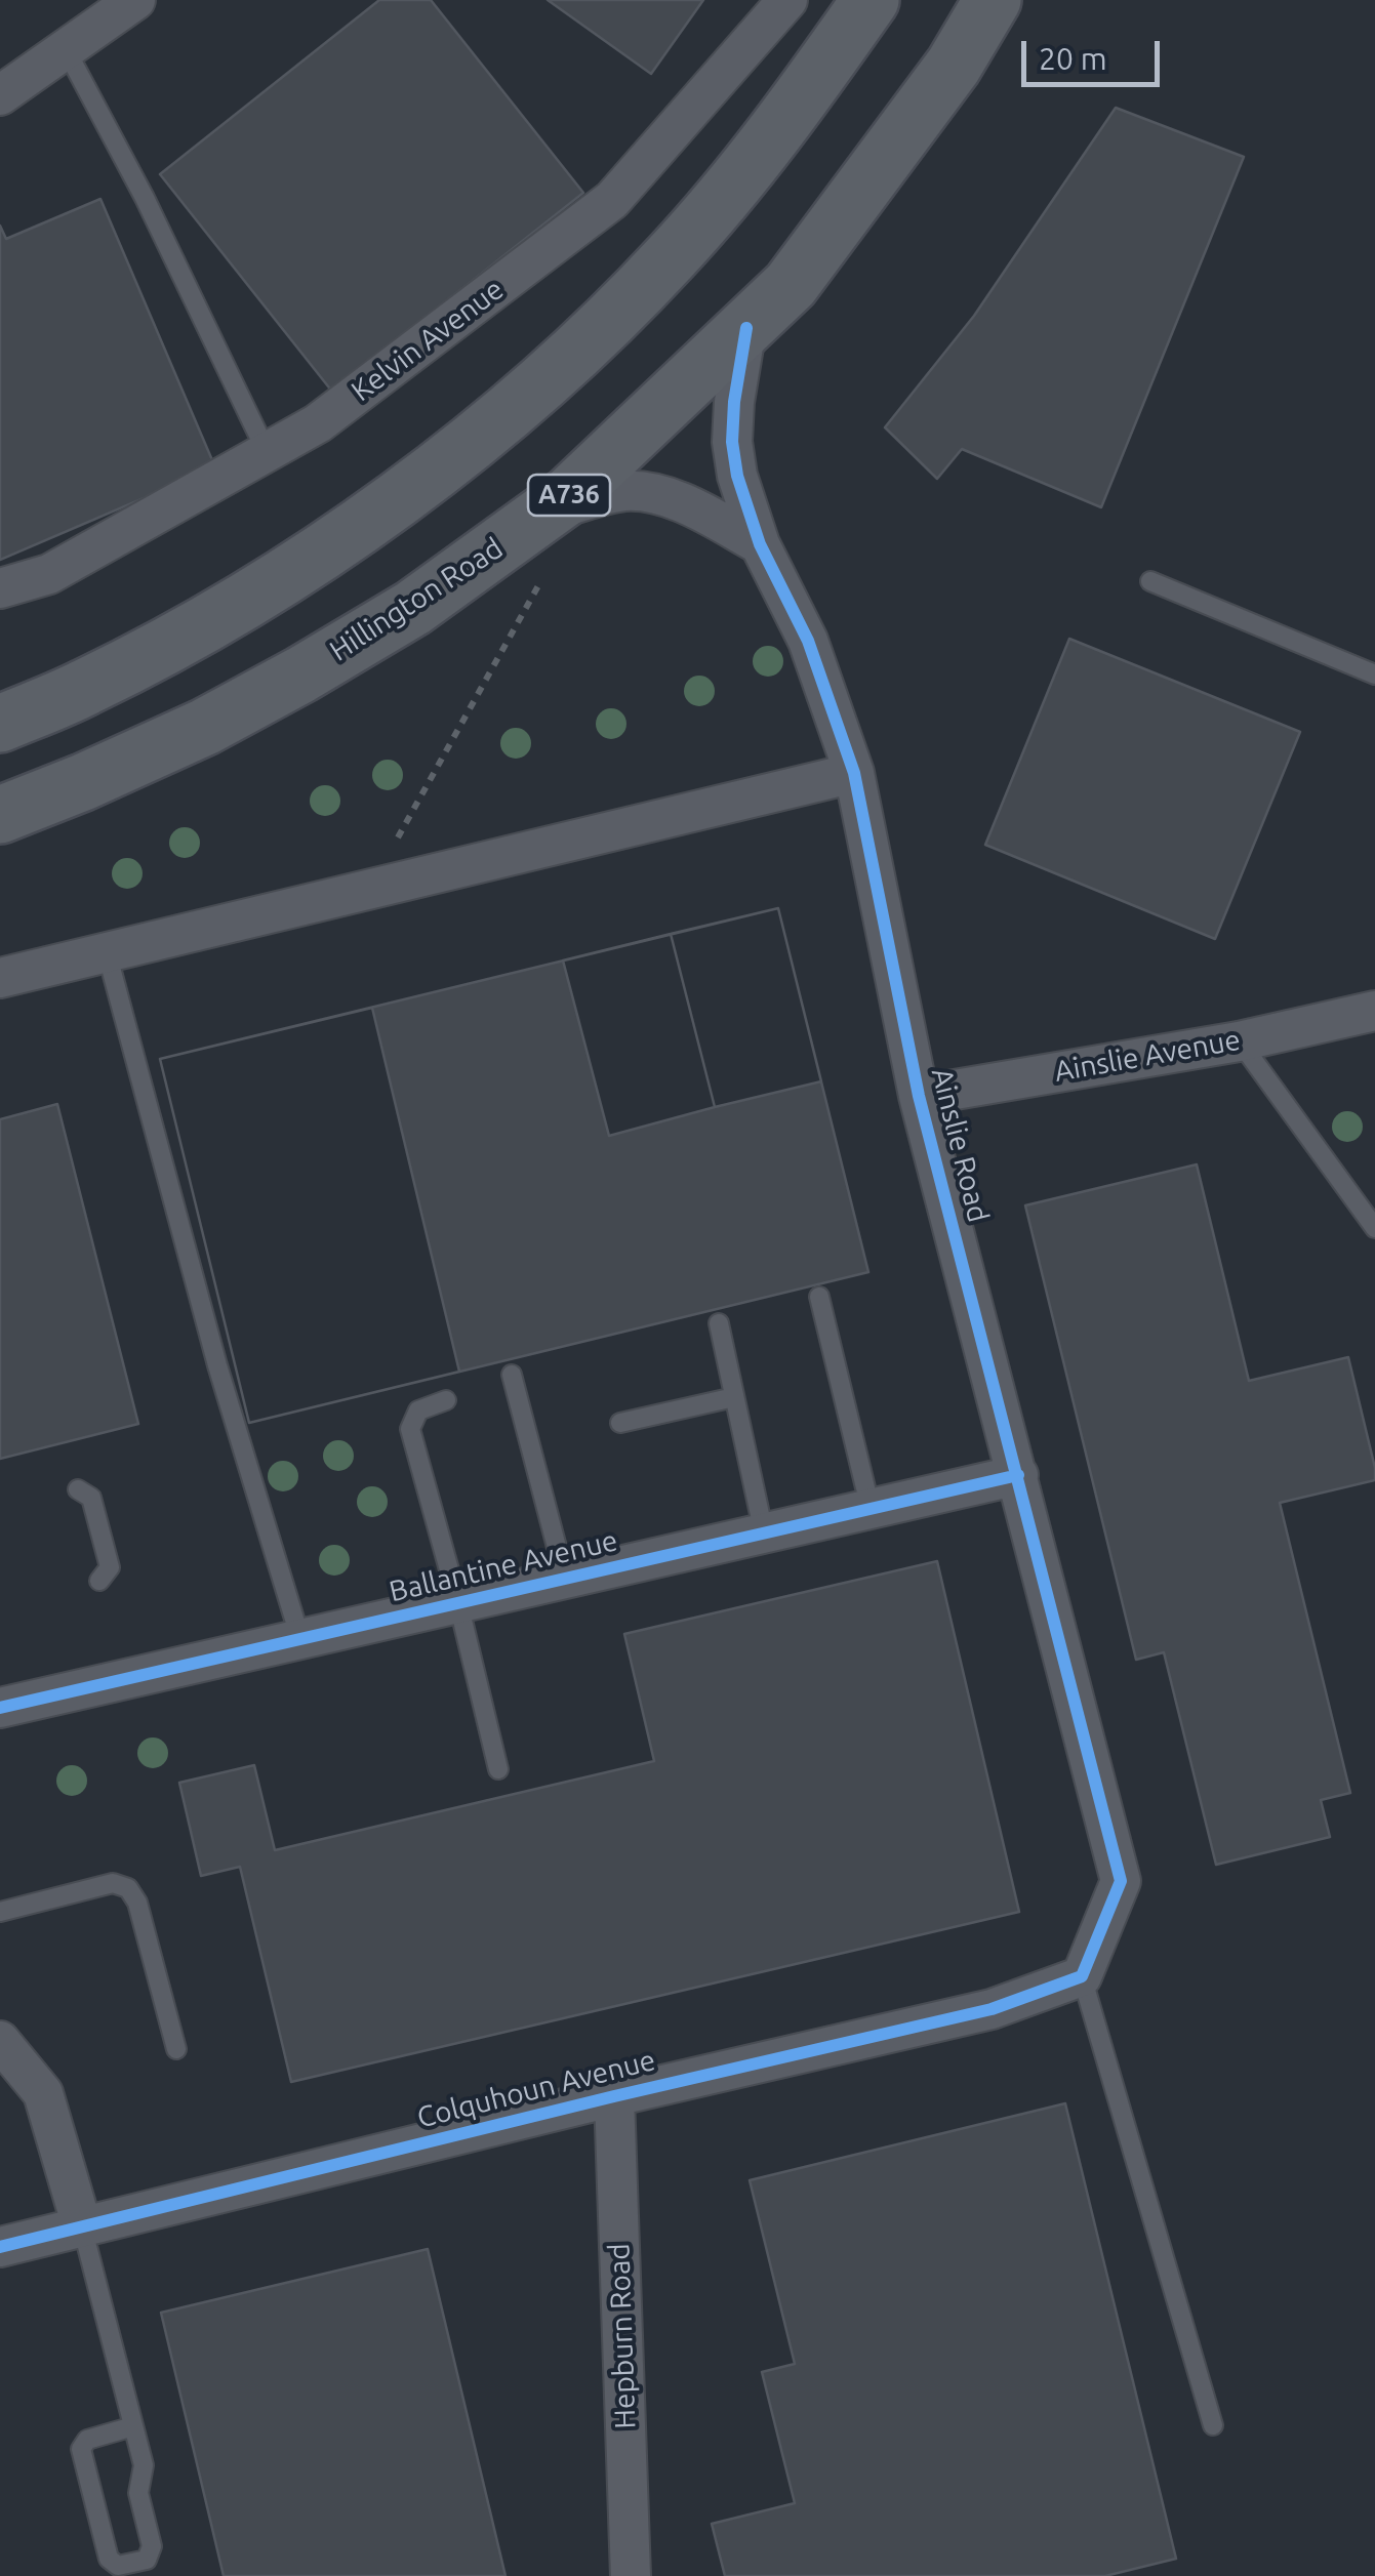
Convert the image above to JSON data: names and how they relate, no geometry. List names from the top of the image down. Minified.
{"streets":{"main road":["A736","Hillington Road"],"street":["Kelvin Avenue","Ainslie Avenue","Ainslie Road","Ballantine Avenue","Colquhoun Avenue","Hepburn Road"]},"crossings":[["Hillington Road","Ainslie Road"],["Ainslie Avenue","Ainslie Road"],["Ainslie Road","Ballantine Avenue"],["Ainslie Road","Colquhoun Avenue"],["Colquhoun Avenue","Hepburn Road"]],"scale_bar":"20 m"}
